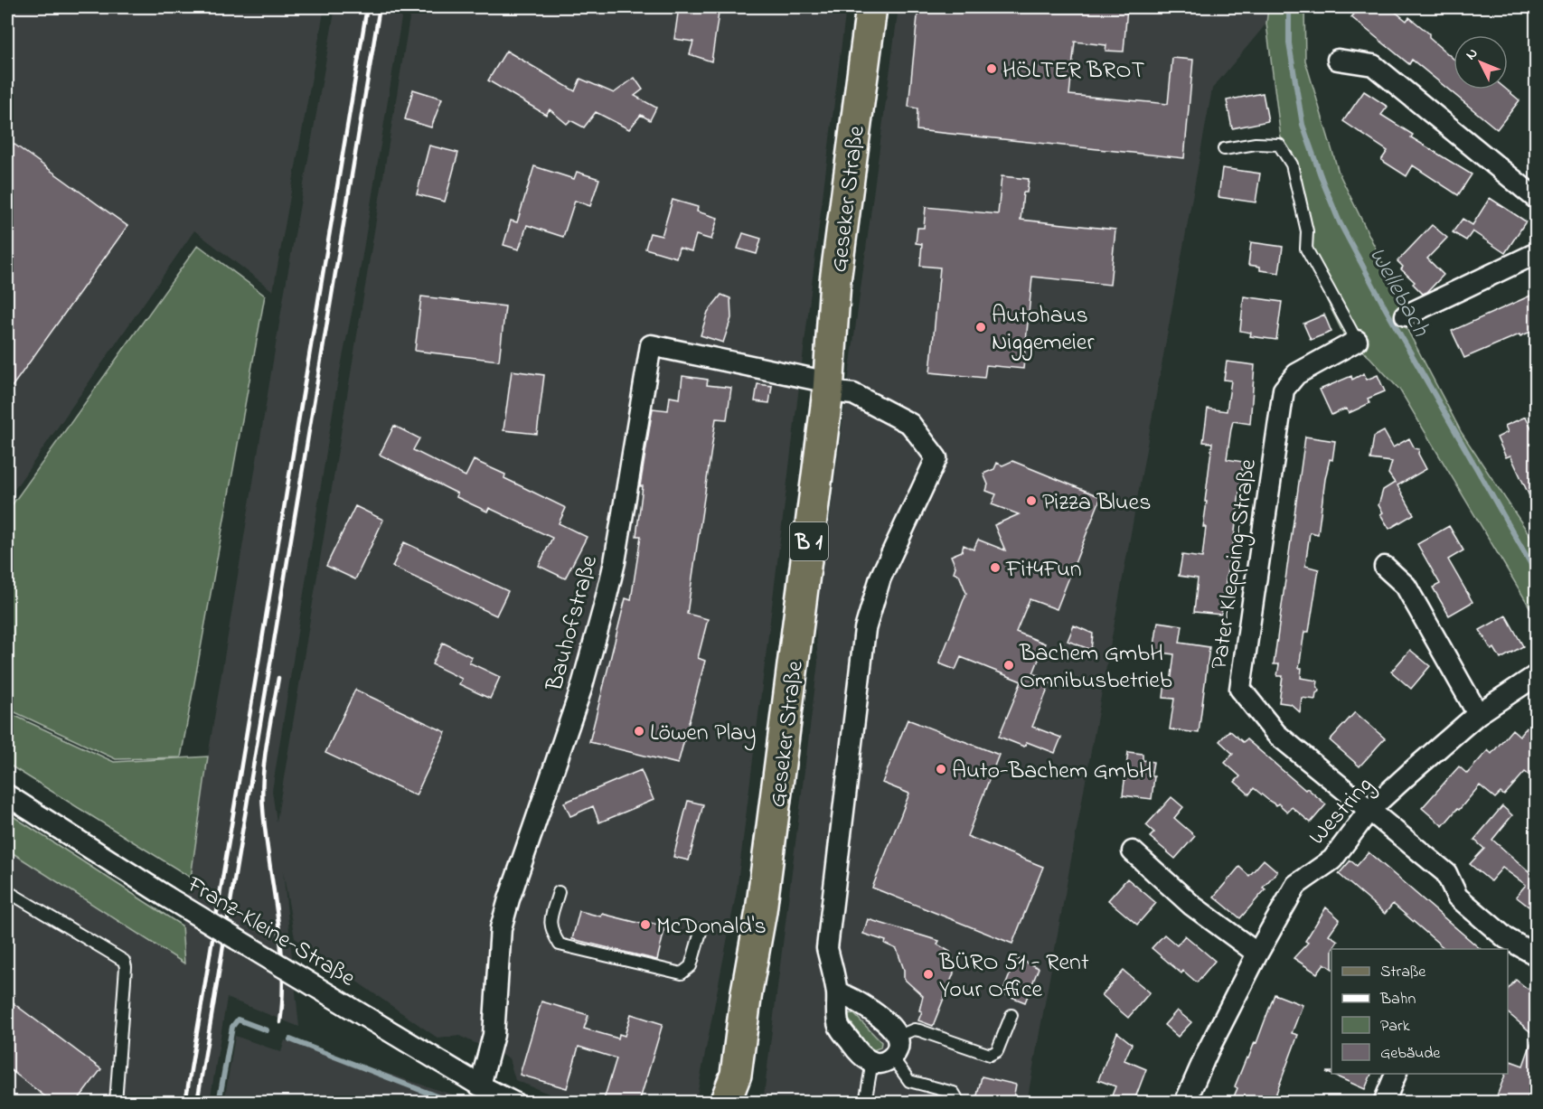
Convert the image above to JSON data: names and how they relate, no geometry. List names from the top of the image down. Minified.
{"streets":{"main road":["Geseker Straße","B 1"],"street":["Pater-Klepping-Straße","Bauhofstraße","Westring","Franz-Kleine-Straße"]},"crossings":[["Geseker Straße","Bauhofstraße"],["Pater-Klepping-Straße","Westring"],["Bauhofstraße","Franz-Kleine-Straße"]],"water":["Wellebach"],"places":["HÖLTER BROT","Autohaus Niggemeier","Pizza Blues","Fit4Fun","Bachem GmbH Omnibusbetrieb","Löwen Play","Auto-Bachem GmbH","McDonald's","BÜRO 51 - Rent Your Office"],"legend":["Straße","Bahn","Park","Gebäude"],"north":"top left"}
